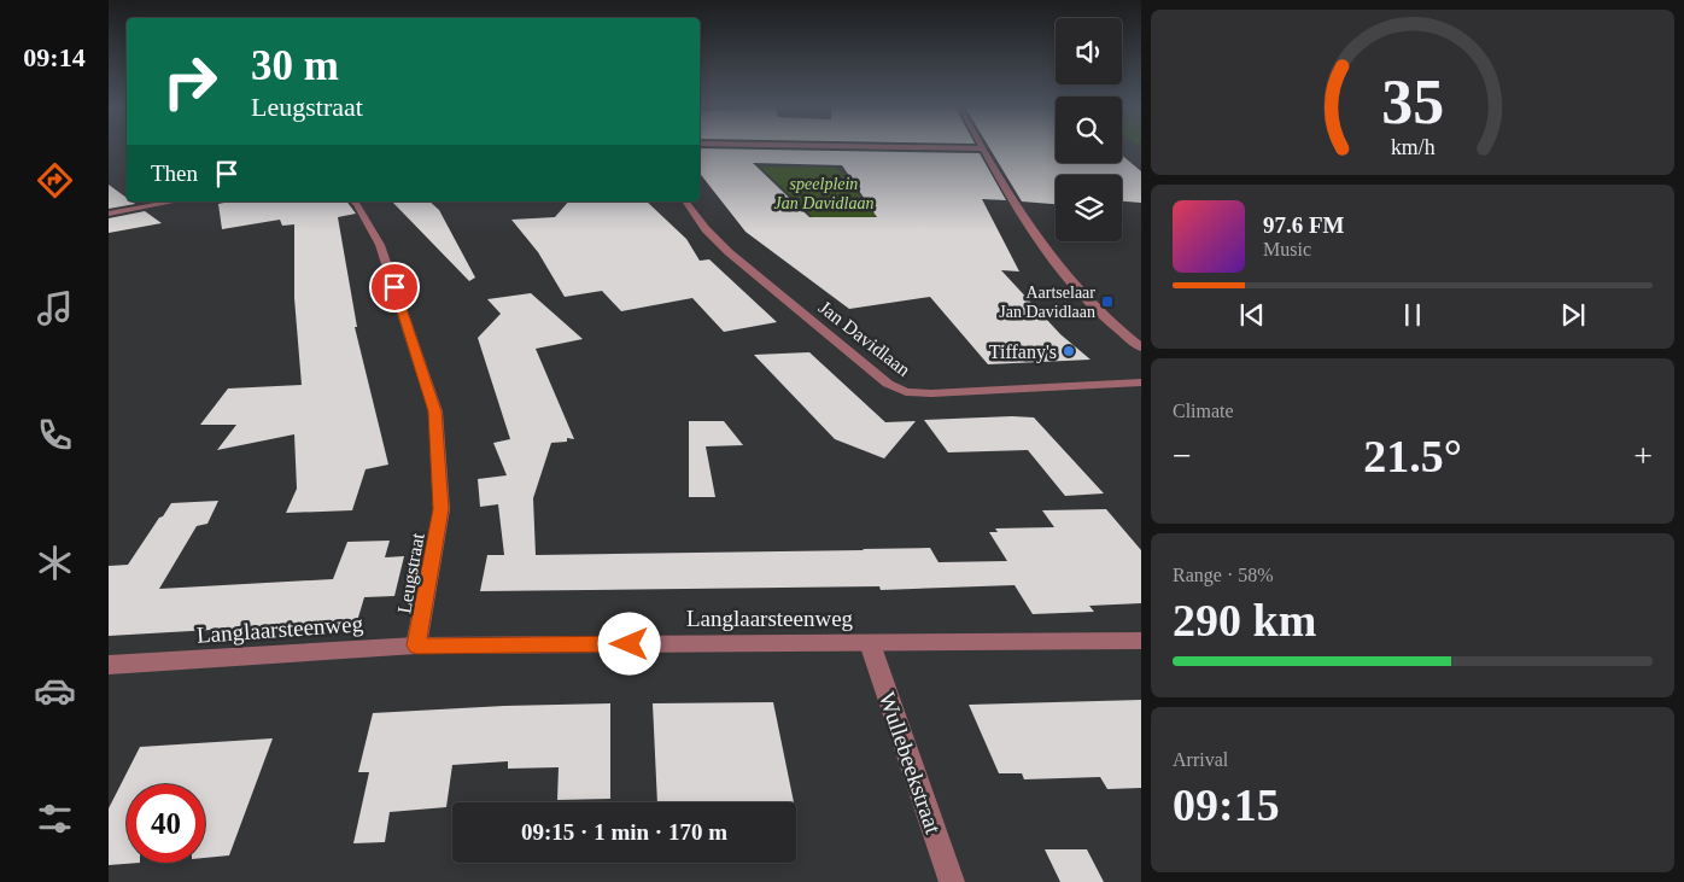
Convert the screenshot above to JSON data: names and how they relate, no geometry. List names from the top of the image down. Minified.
{"streets":{"street":["Jan Davidlaan","Leugstraat","Langlaarsteenweg","Wullebeekstraat"]},"crossings":[["Leugstraat","Langlaarsteenweg"],["Langlaarsteenweg","Wullebeekstraat"]],"parks":["speelplein Jan Davidlaan"],"places":{"transit":["Aartselaar Jan Davidlaan"],"other":["Tiffany's"]},"page":{"tabs":"09:14","turn":["30 m","Leugstraat"],"then":"Then","song":["97.6 FM","Music"],"tile":["Climate",["Range · 58%","290 km"],["Arrival","09:15"]],"heat":["−","21.5°","+"],"limit":"40","trip":"09:15 · 1 min · 170 m","gauge":["35","km/h"]}}
